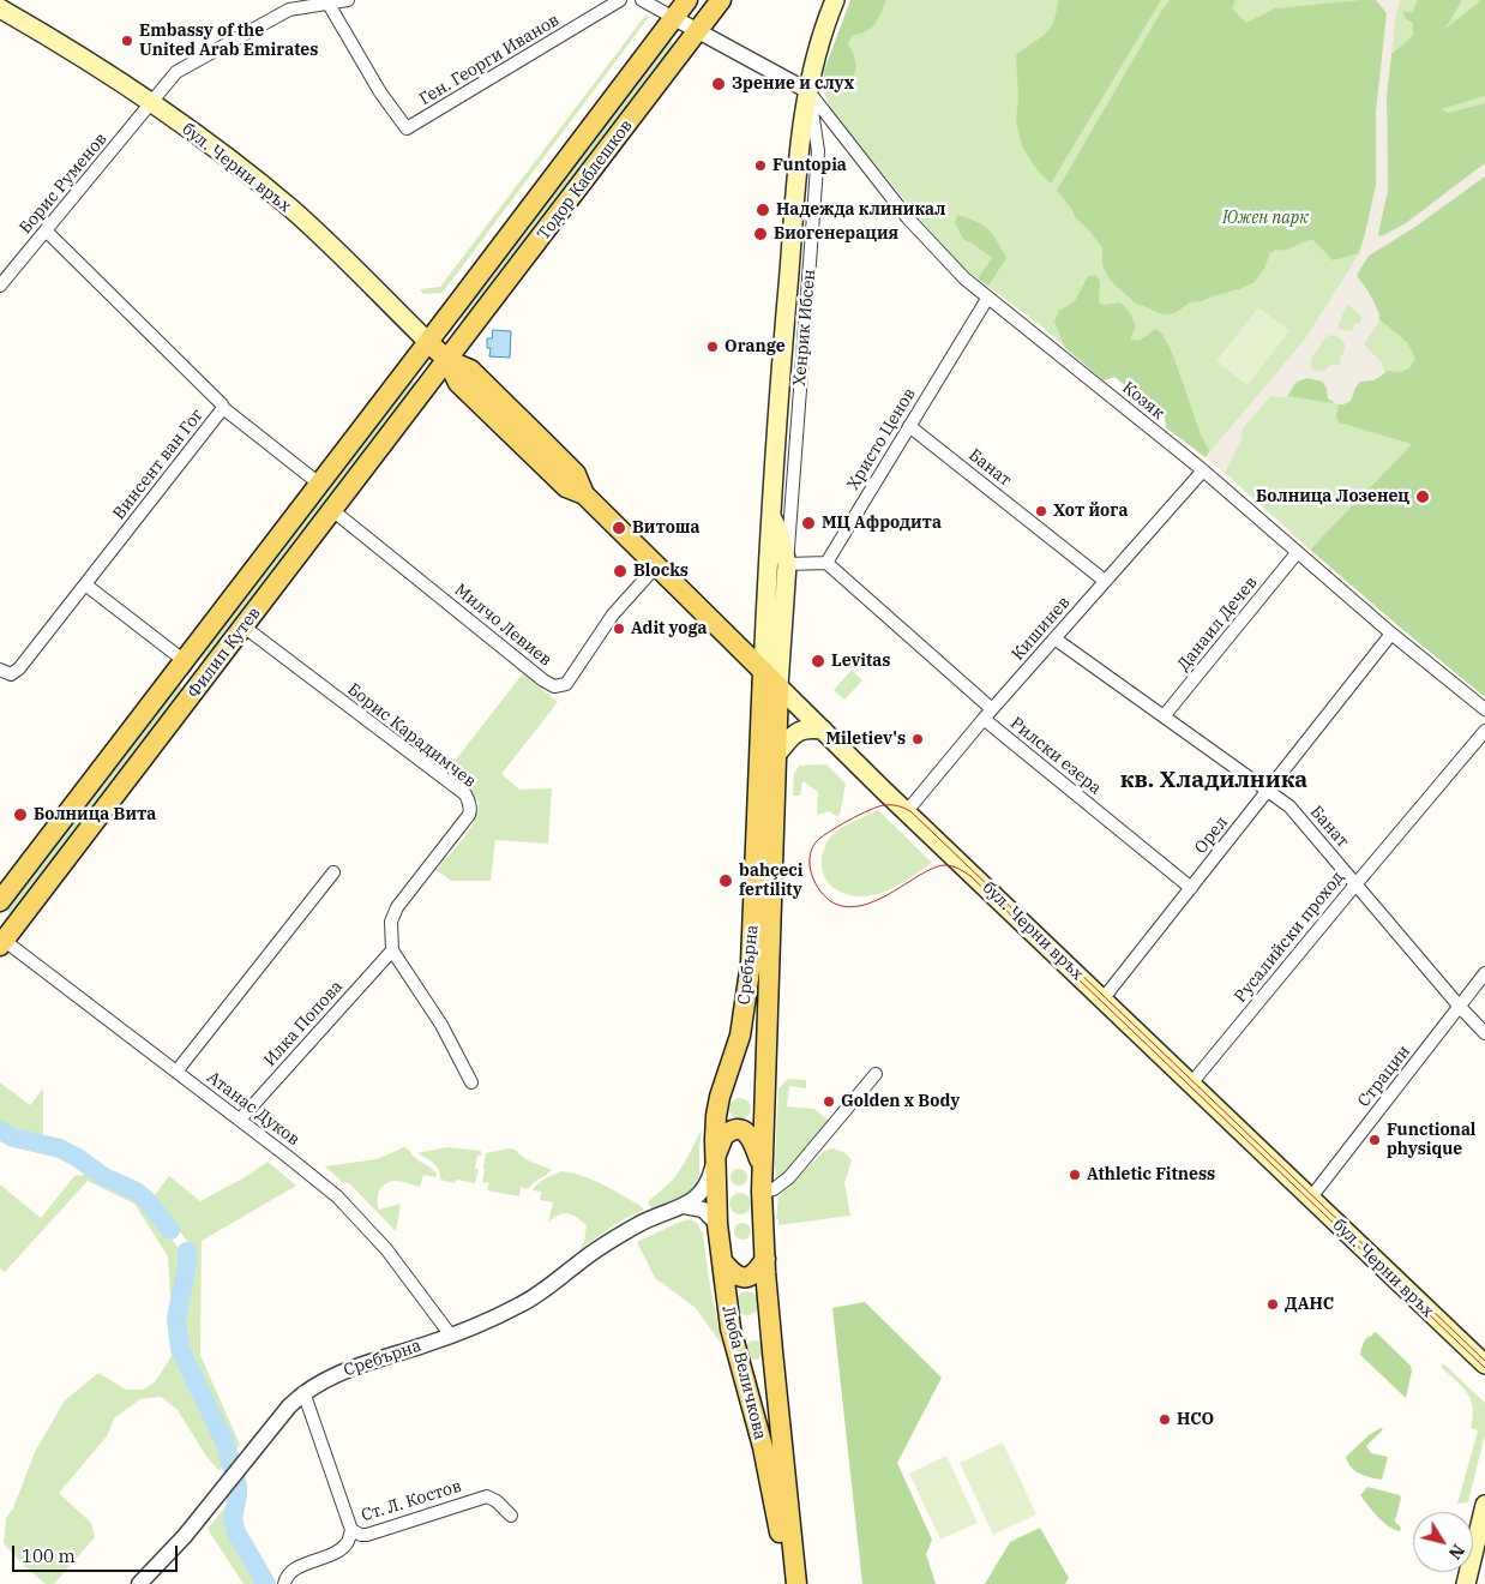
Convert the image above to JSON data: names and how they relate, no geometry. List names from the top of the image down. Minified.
{"streets":{"main road":["бул. Черни връх","Тодор Каблешков","Хенрик Ибсен","Филип Кутев","Сребърна","Люба Величкова"],"street":["Ген. Георги Иванов","Борис Руменов","Козяк","Христо Ценов","Винсент ван Гог","Банат","Данаил Дечев","Милчо Левиев","Кишинев","Борис Карадимчев","Рилски езера","Орел","Русалийски проход","Илка Попова","Страцин","Атанас Дуков","Ст. Л. Костов"]},"crossings":[["Ген. Георги Иванов","Борис Руменов"],["бул. Черни връх","Тодор Каблешков"],["бул. Черни връх","Борис Руменов"],["бул. Черни връх","Хенрик Ибсен"],["бул. Черни връх","Милчо Левиев"],["бул. Черни връх","Кишинев"],["бул. Черни връх","Филип Кутев"],["бул. Черни връх","Орел"],["бул. Черни връх","Русалийски проход"],["бул. Черни връх","Сребърна"],["бул. Черни връх","Страцин"],["Тодор Каблешков","Филип Кутев"],["Борис Руменов","Винсент ван Гог"],["Хенрик Ибсен","Козяк"],["Хенрик Ибсен","Сребърна"],["Козяк","Христо Ценов"],["Козяк","Данаил Дечев"],["Козяк","Кишинев"],["Козяк","Орел"],["Христо Ценов","Банат"],["Христо Ценов","Рилски езера"],["Банат","Данаил Дечев"],["Банат","Кишинев"],["Банат","Орел"],["Банат","Русалийски проход"],["Банат","Страцин"],["Милчо Левиев","Филип Кутев"],["Кишинев","Рилски езера"],["Филип Кутев","Борис Карадимчев"],["Филип Кутев","Атанас Дуков"],["Борис Карадимчев","Илка Попова"],["Рилски езера","Орел"],["Сребърна","Атанас Дуков"],["Сребърна","Люба Величкова"],["Сребърна","Ст. Л. Костов"],["Илка Попова","Атанас Дуков"]],"districts":["кв. Хладилника"],"parks":["Южен парк"],"places":["Embassy of the United Arab Emirates","Зрение и слух","Funtopia","Надежда клиникал","Биогенерация","Orange","Болница Лозенец","Хот йога","МЦ Афродита","Витоша","Blocks","Adit yoga","Levitas","Miletiev's","Болница Вита","bahçeci fertility","Golden x Body","Functional physique","Athletic Fitness","ДАНС","НСО"],"scale_bar":"100 m","north":"bottom right"}
